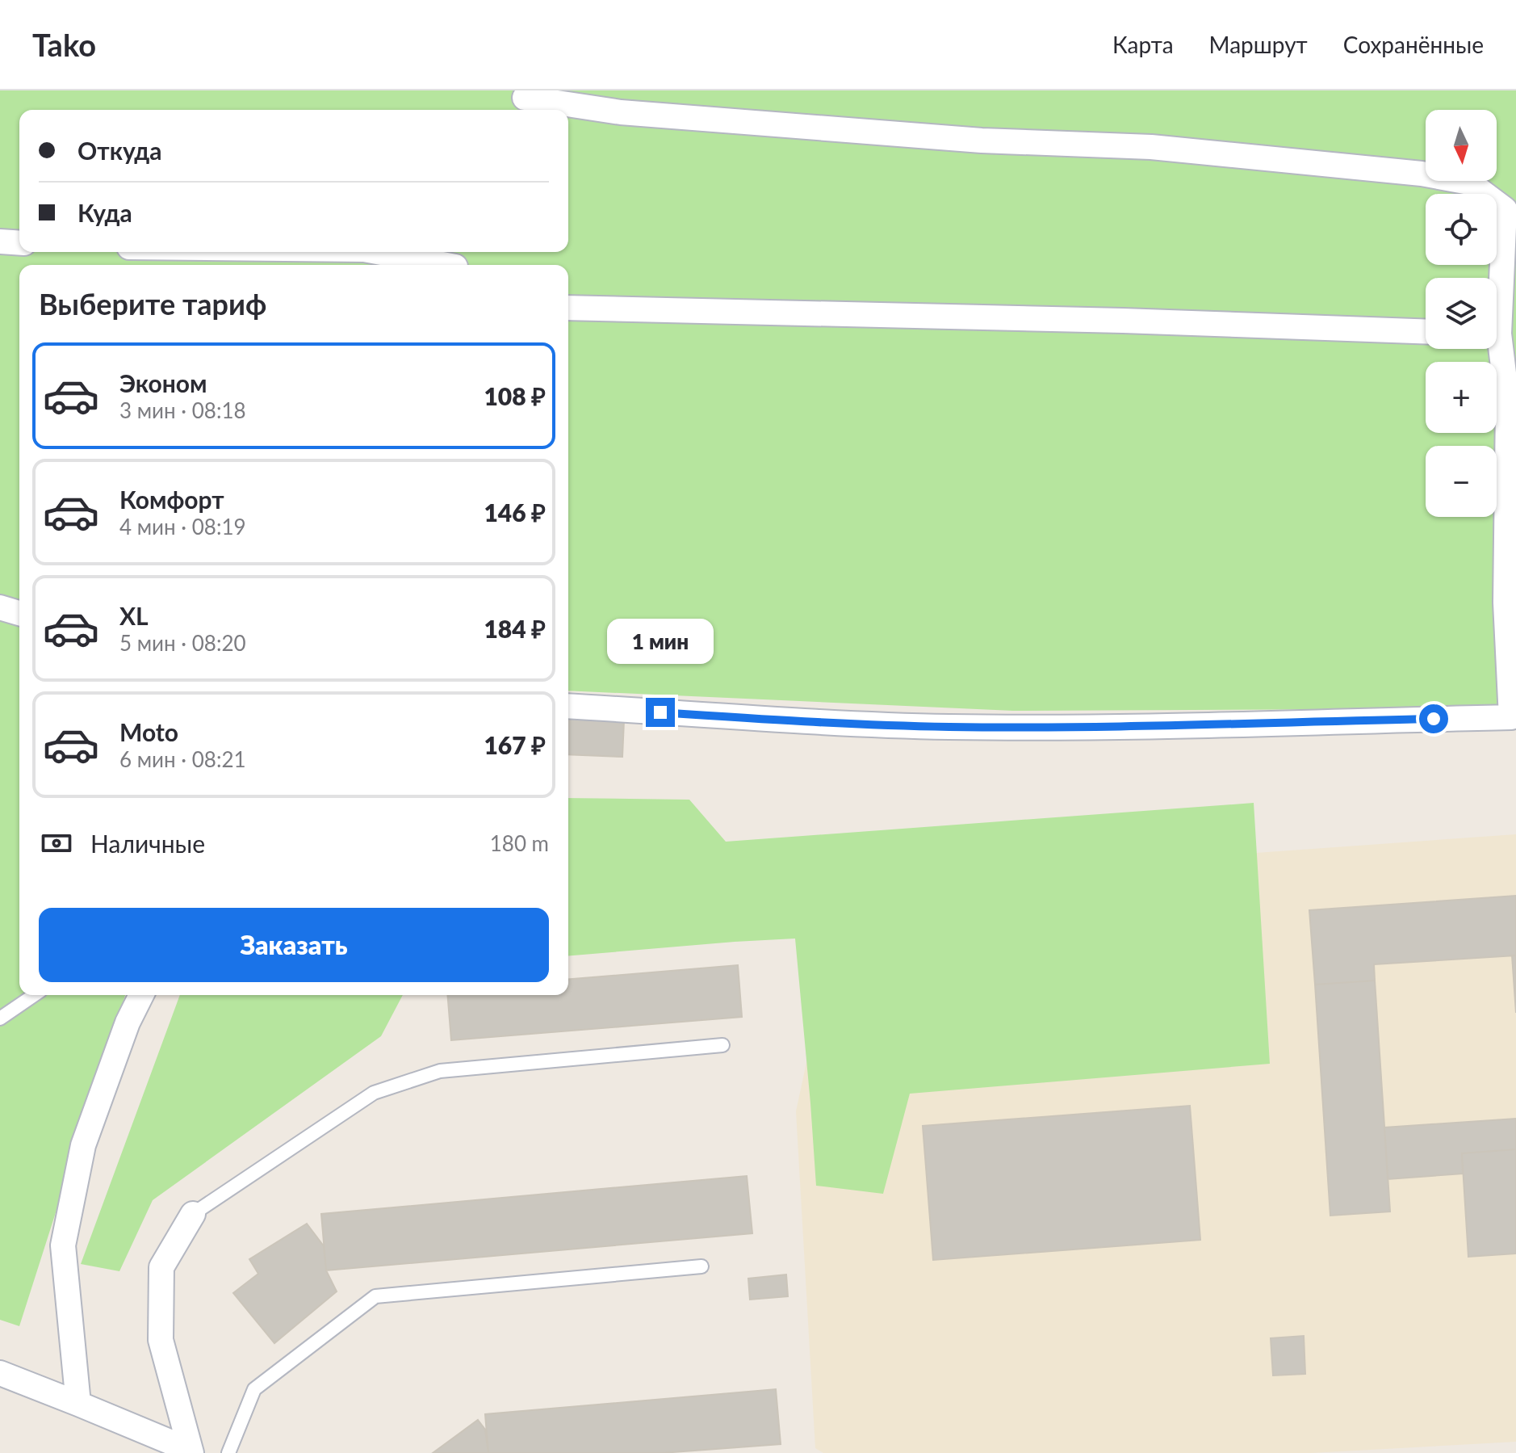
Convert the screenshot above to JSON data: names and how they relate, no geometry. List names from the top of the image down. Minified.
{"north":"bottom","page":{"header":"Tako","nav":["Карта","Маршрут","Сохранённые"],"map_buttons":["+","−"],"banner":["Откуда","Куда"],"heading":"Выберите тариф","list":[{"name":"Эконом","note":"3 мин · 08:18","value":"108 ₽"},{"name":"Комфорт","note":"4 мин · 08:19","value":"146 ₽"},{"name":"XL","note":"5 мин · 08:20","value":"184 ₽"},{"name":"Moto","note":"6 мин · 08:21","value":"167 ₽"}],"bubble":"1 мин","pay":["Наличные","180 m"],"buttons":"Заказать"}}
